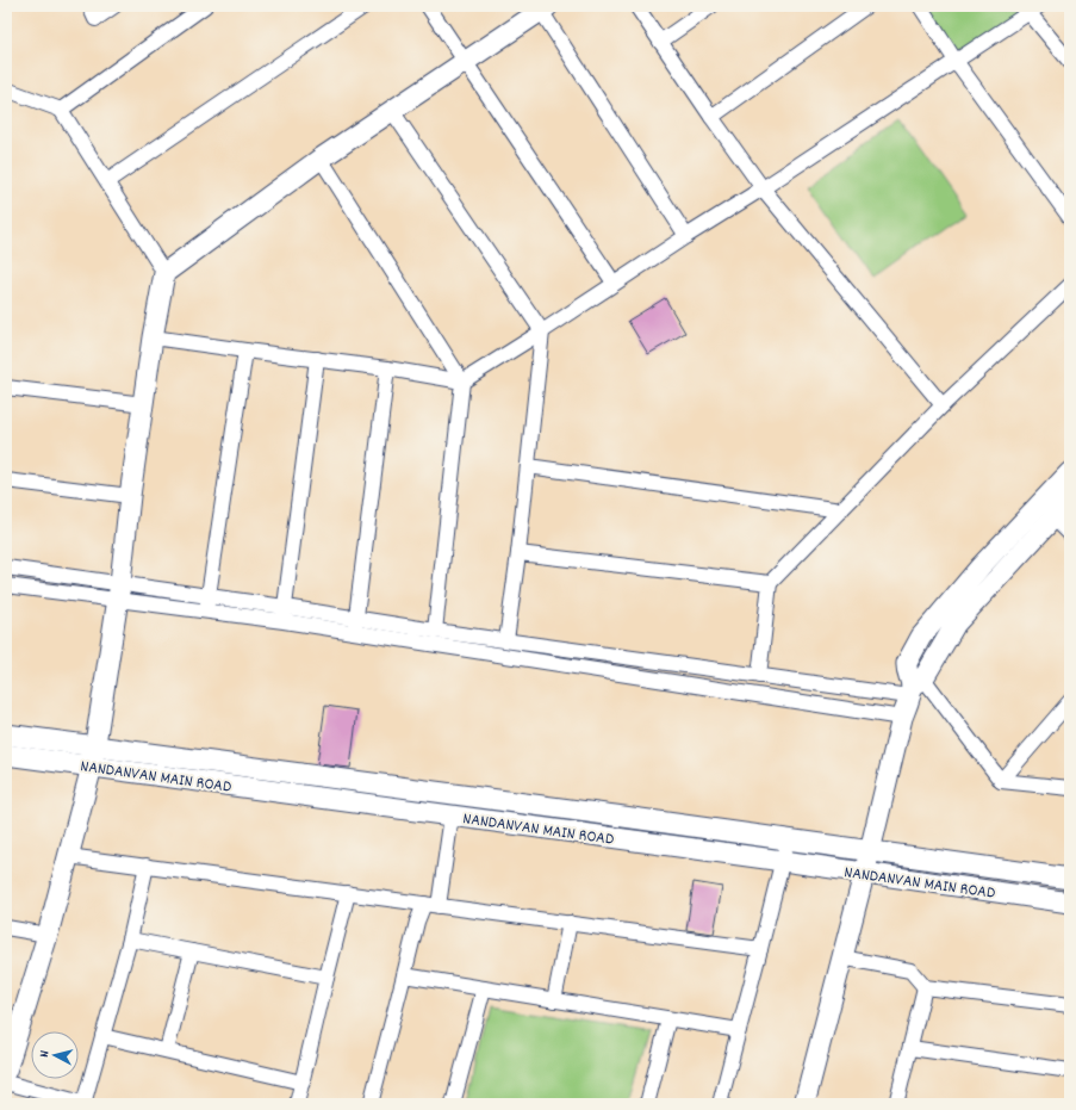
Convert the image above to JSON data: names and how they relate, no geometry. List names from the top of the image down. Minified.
{"streets":{"street":["NANDANVAN MAIN ROAD"]},"north":"left"}
